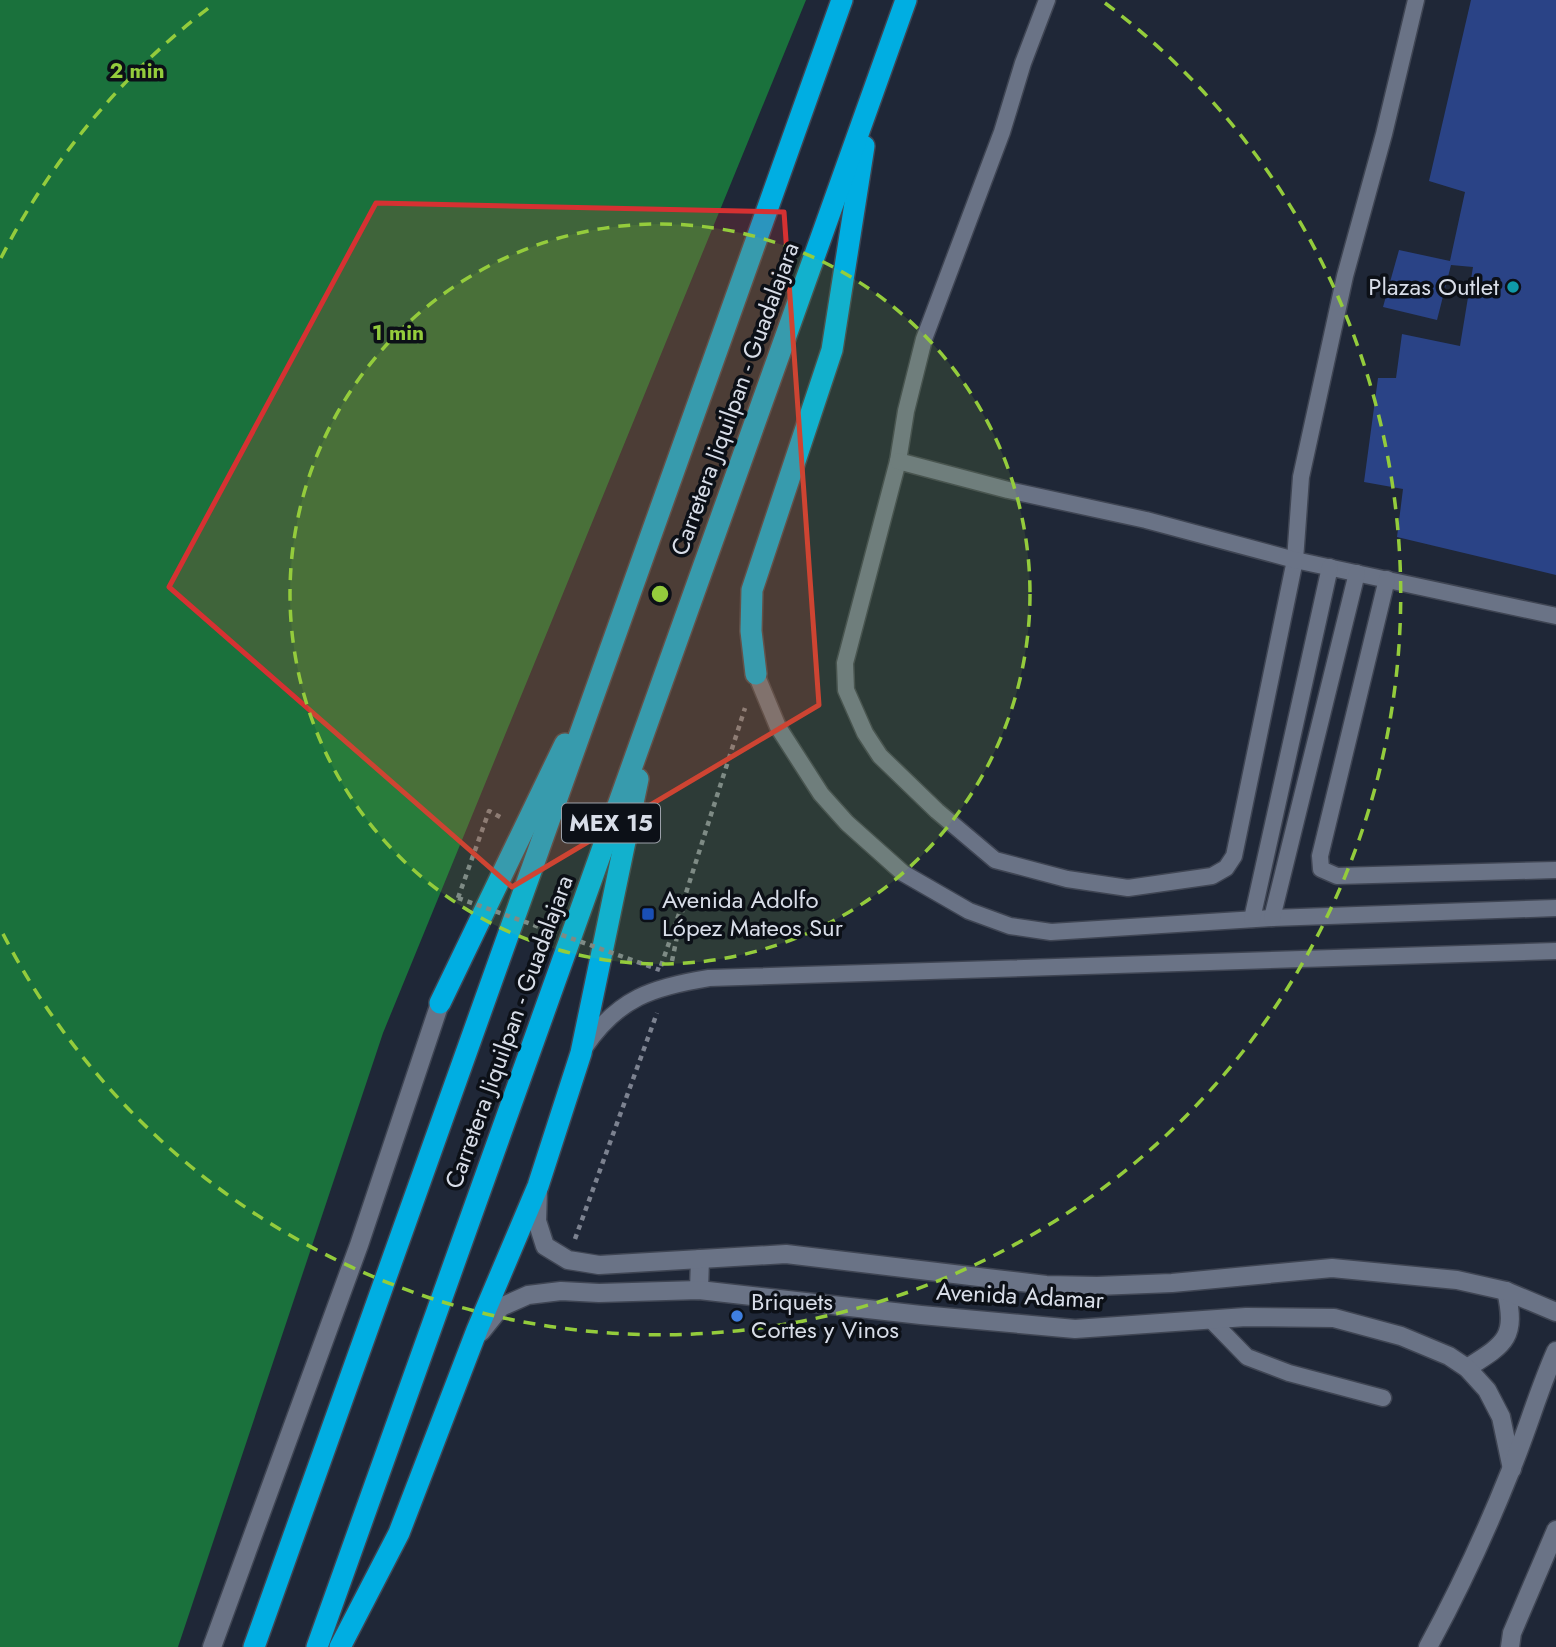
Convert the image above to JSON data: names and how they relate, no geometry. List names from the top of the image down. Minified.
{"streets":{"highway":["Carretera Jiquilpan - Guadalajara","MEX 15"],"street":["Avenida Adamar"]},"places":{"other":["Plazas Outlet","Briquets Cortes y Vinos"],"transit":["Avenida Adolfo López Mateos Sur"]},"rings":["2 min","1 min"]}
